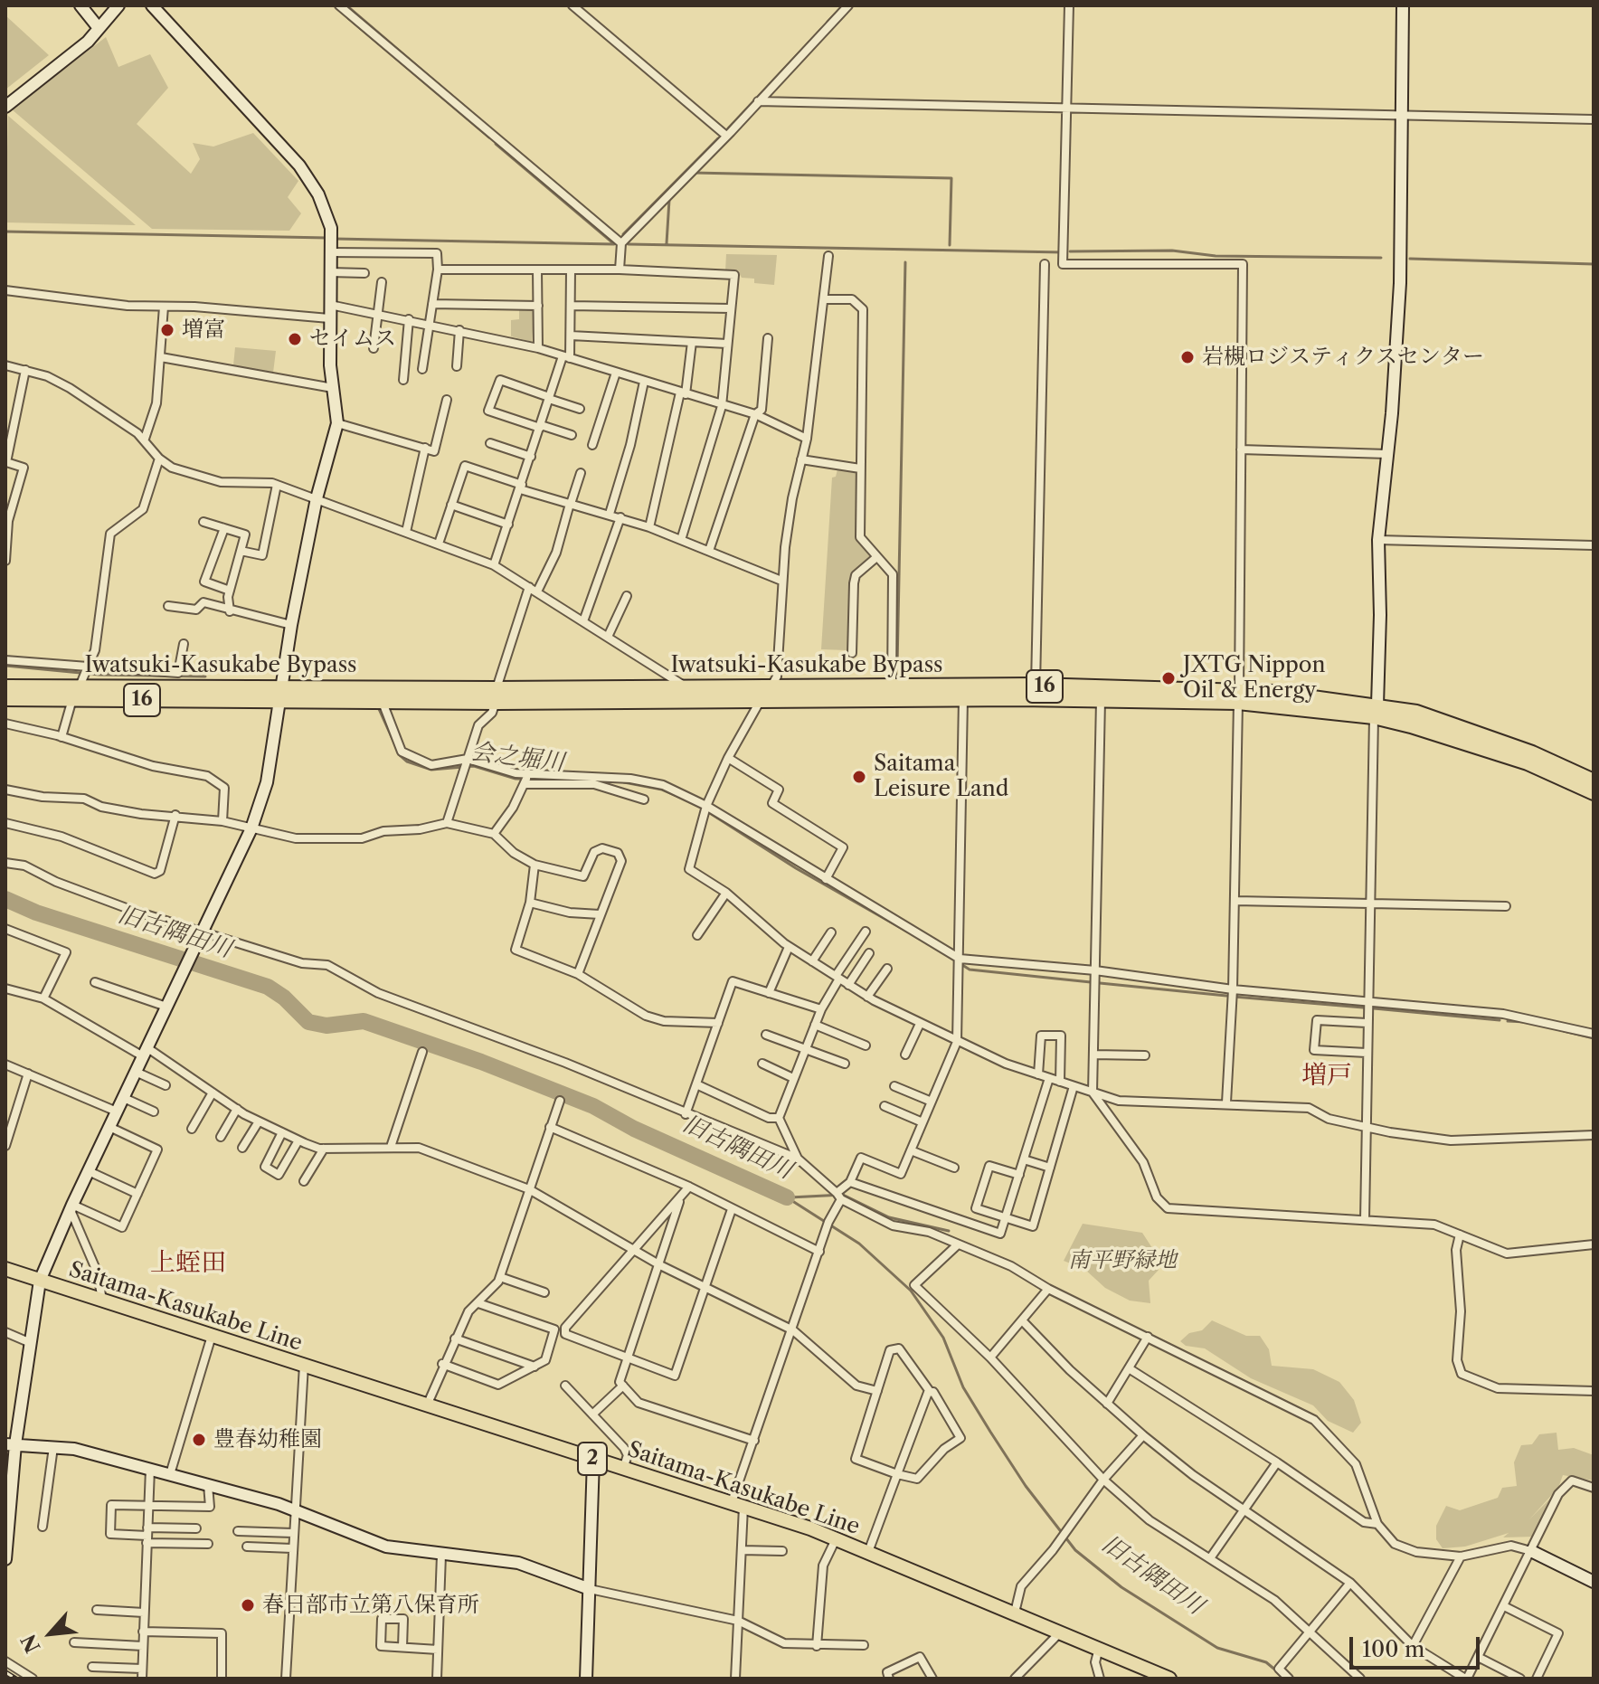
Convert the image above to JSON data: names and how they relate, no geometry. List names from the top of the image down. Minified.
{"streets":{"highway":["Iwatsuki-Kasukabe Bypass","16"],"main road":["Saitama-Kasukabe Line","2"]},"districts":["増戸","上蛭田"],"water":["会之堀川","旧古隅田川"],"parks":["南平野緑地"],"places":["増富","セイムス","岩槻ロジスティクスセンター","JXTG Nippon Oil & Energy","Saitama Leisure Land","豊春幼稚園","春日部市立第八保育所"],"scale_bar":"100 m","north":"bottom left"}
